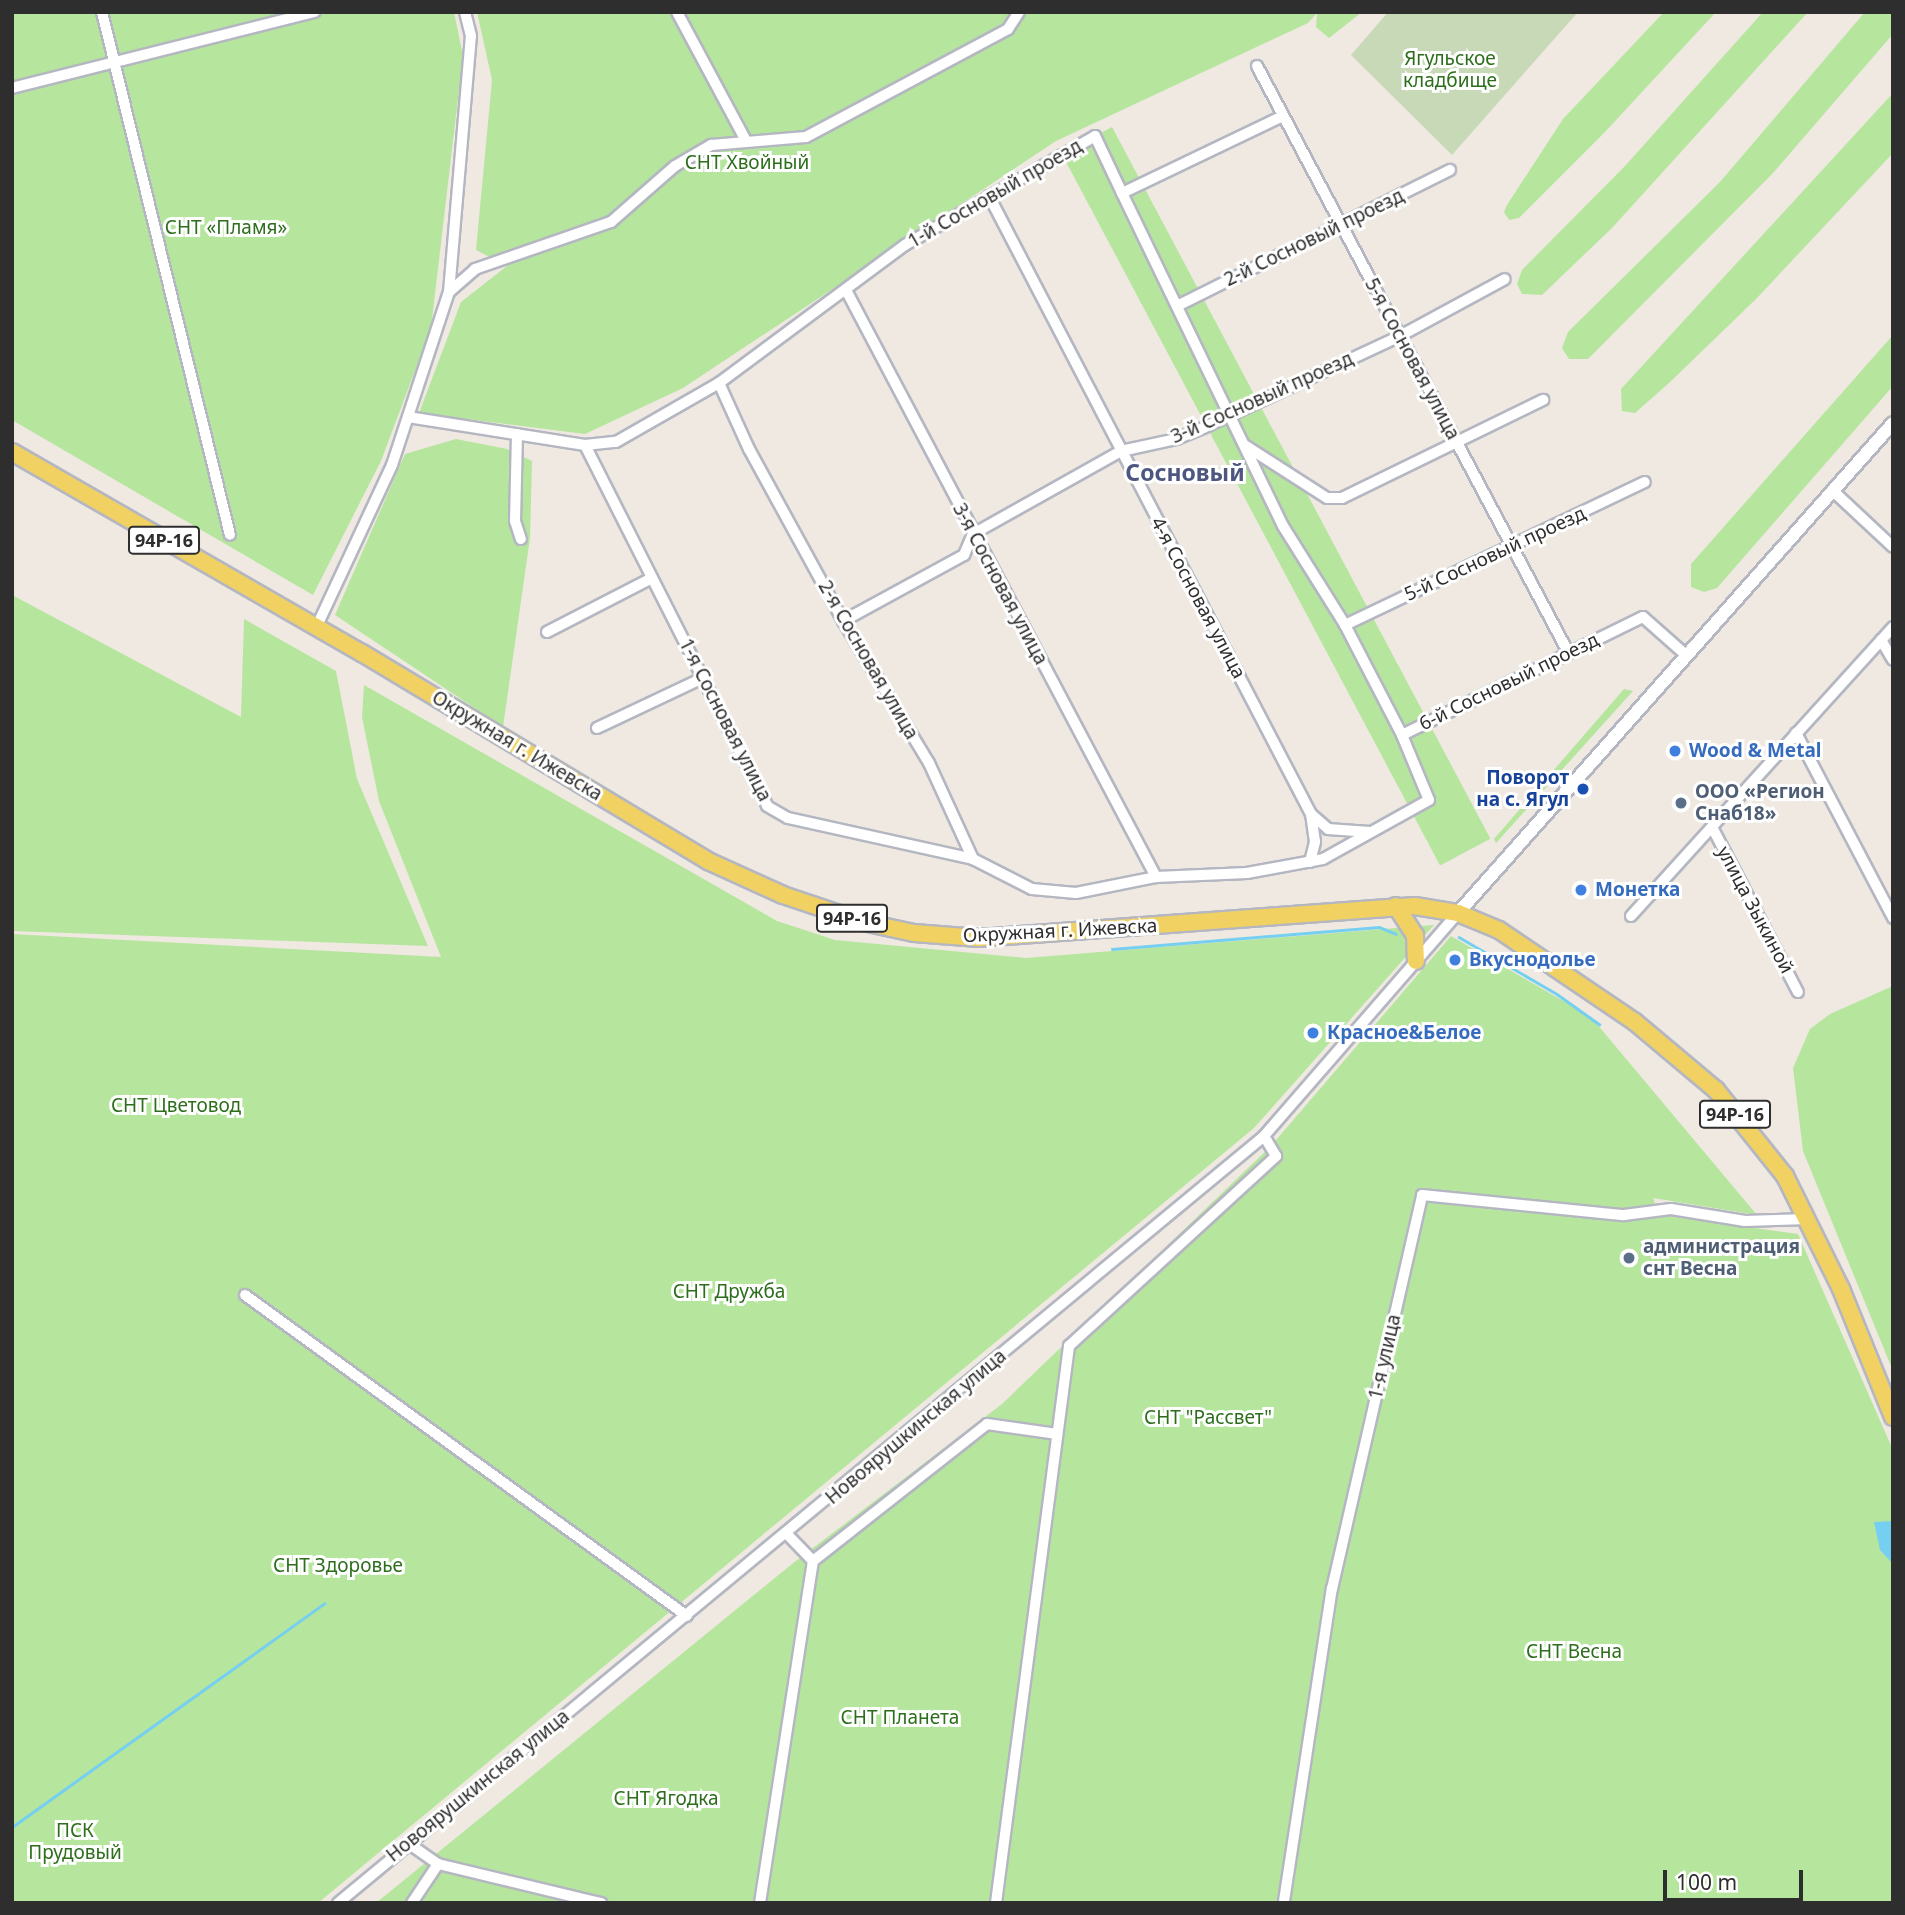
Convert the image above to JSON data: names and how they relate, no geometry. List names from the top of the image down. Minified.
{"streets":{"main road":["94Р-16","Окружная г. Ижевска"],"street":["1-й Сосновый проезд","2-й Сосновый проезд","5-я Сосновая улица","3-й Сосновый проезд","5-й Сосновый проезд","3-я Сосновая улица","4-я Сосновая улица","2-я Сосновая улица","6-й Сосновый проезд","1-я Сосновая улица","улица Зыкиной","1-я улица","Новоярушкинская улица"]},"crossings":[["1-й Сосновый проезд","3-я Сосновая улица"],["1-й Сосновый проезд","4-я Сосновая улица"],["1-й Сосновый проезд","2-я Сосновая улица"],["1-й Сосновый проезд","1-я Сосновая улица"],["2-й Сосновый проезд","5-я Сосновая улица"],["5-я Сосновая улица","3-й Сосновый проезд"],["5-я Сосновая улица","5-й Сосновый проезд"],["5-я Сосновая улица","6-й Сосновый проезд"],["3-й Сосновый проезд","3-я Сосновая улица"],["3-й Сосновый проезд","4-я Сосновая улица"],["3-й Сосновый проезд","2-я Сосновая улица"],["3-я Сосновая улица","6-й Сосновый проезд"],["2-я Сосновая улица","6-й Сосновый проезд"],["2-я Сосновая улица","1-я Сосновая улица"],["6-й Сосновый проезд","1-я Сосновая улица"],["Окружная г. Ижевска","1-я улица"],["Окружная г. Ижевска","Новоярушкинская улица"]],"districts":["Сосновый"],"parks":["Ягульское кладбище","СНТ Хвойный","СНТ «Пламя»","СНТ Цветовод","СНТ Дружба","СНТ \"Рассвет\"","СНТ Здоровье","СНТ Весна","СНТ Планета","СНТ Ягодка","ПСК Прудовый"],"places":["Wood & Metal","Поворот на с. Ягул","ООО «Регион Снаб18»","Монетка","Вкуснодолье","Красное&Белое","администрация снт Весна"],"scale_bar":"100 m"}
